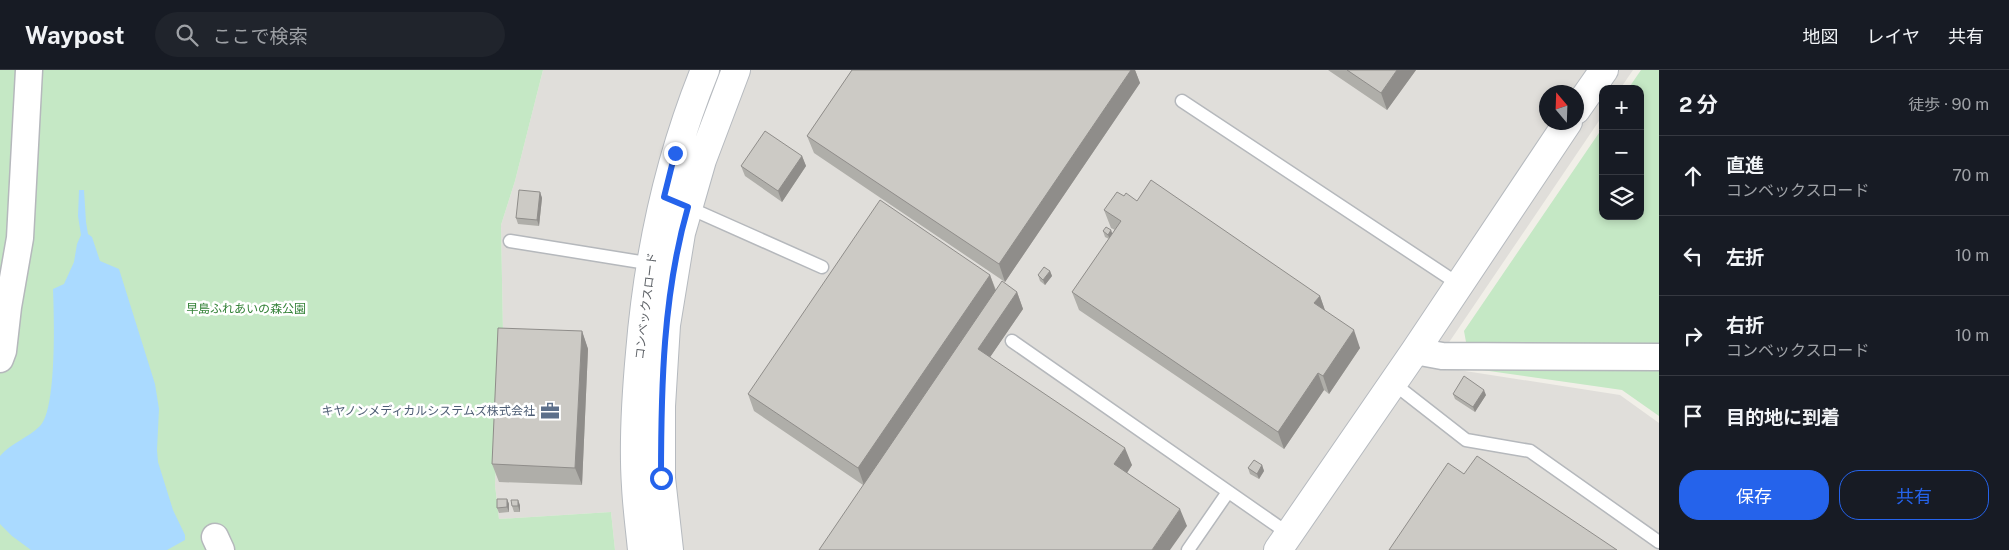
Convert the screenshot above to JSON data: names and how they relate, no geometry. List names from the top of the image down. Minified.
{"streets":{"street":["コンベックスロード"]},"parks":["早島ふれあいの森公園"],"places":{"office":["キヤノンメディカルシステムズ株式会社"]},"north":"top","page":{"header":"Waypost","search":"ここで検索","nav":["地図","レイヤ","共有"],"heading":["2 分","徒歩 · 90 m"],"map_buttons":["+","−"],"list":[["直進","コンベックスロード","70 m"],["左折","10 m"],["右折","コンベックスロード","10 m"],"目的地に到着"],"buttons":["保存","共有"]}}
